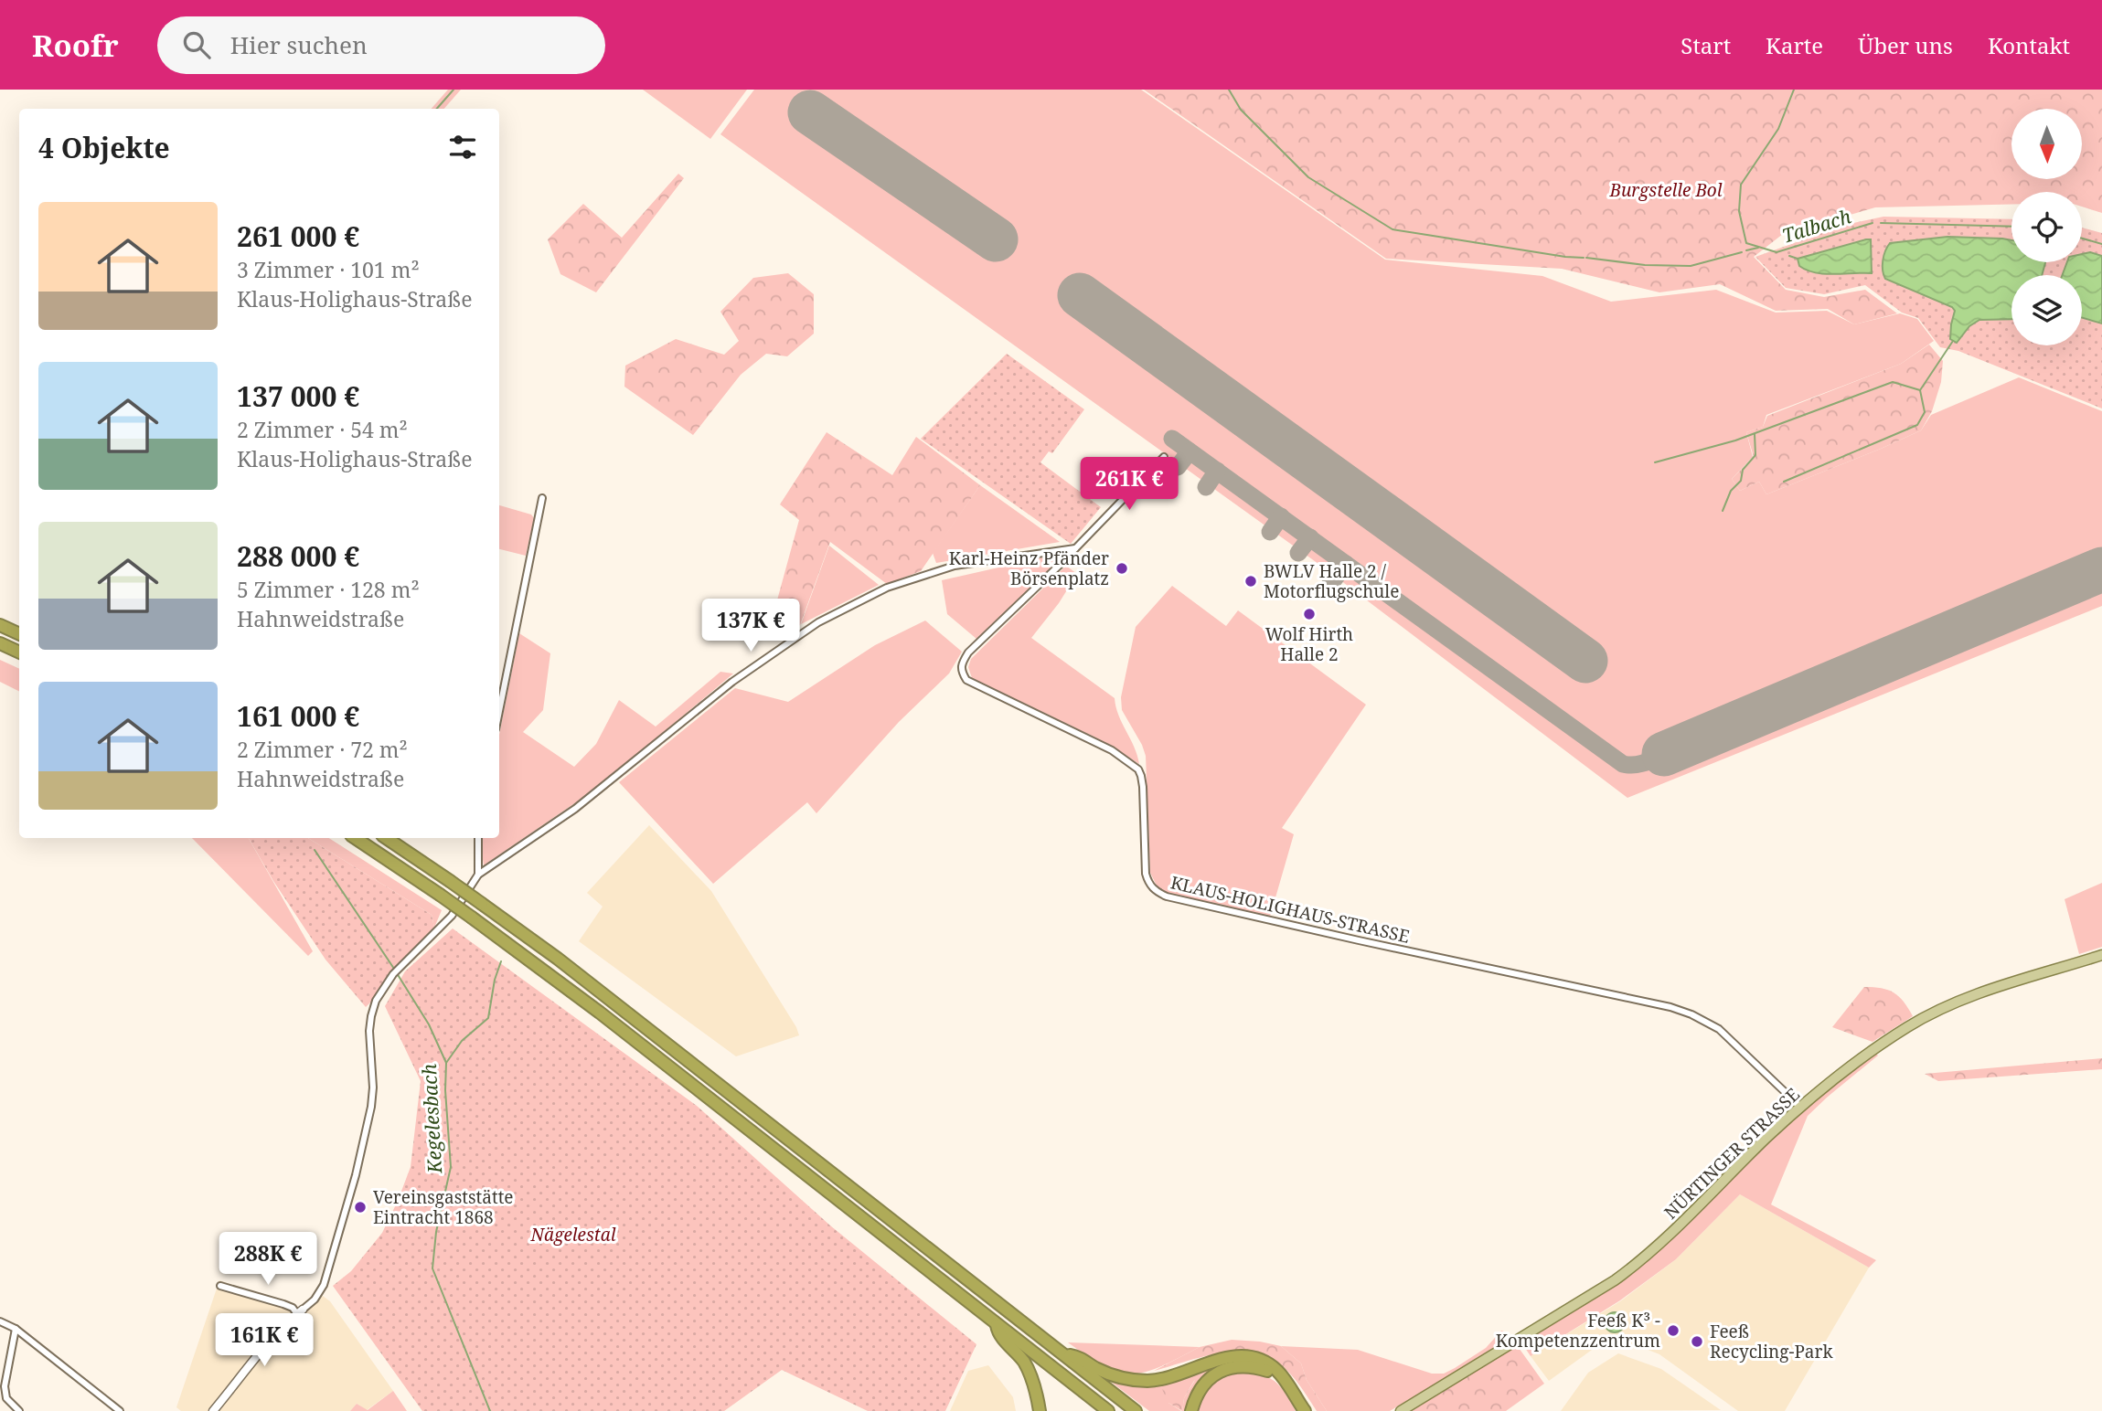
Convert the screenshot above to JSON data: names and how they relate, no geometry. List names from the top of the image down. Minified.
{"streets":{"main road":["NÜRTINGER STRASSE"],"street":["KLAUS-HOLIGHAUS-STRASSE"]},"crossings":[["KLAUS-HOLIGHAUS-STRASSE","NÜRTINGER STRASSE"]],"water":["Talbach","Kegelesbach"],"parks":["Burgstelle Bol","Nägelestal"],"places":["Karl-Heinz Pfänder Börsenplatz","BWLV Halle 2 / Motorflugschule","Wolf Hirth Halle 2","Vereinsgaststätte Eintracht 1868","Feeß K³ - Kompetenzzentrum","Feeß Recycling-Park"],"north":"bottom","page":{"header":"Roofr","search":"Hier suchen","nav":["Start","Karte","Über uns","Kontakt"],"heading":"4 Objekte","list":[{"name":"261 000 €","note":"3 Zimmer · 101 m² · Klaus-Holighaus-Straße"},{"name":"137 000 €","note":"2 Zimmer · 54 m² · Klaus-Holighaus-Straße"},{"name":"288 000 €","note":"5 Zimmer · 128 m² · Hahnweidstraße"},{"name":"161 000 €","note":"2 Zimmer · 72 m² · Hahnweidstraße"}],"price":["261K €","137K €","288K €","161K €"]}}
